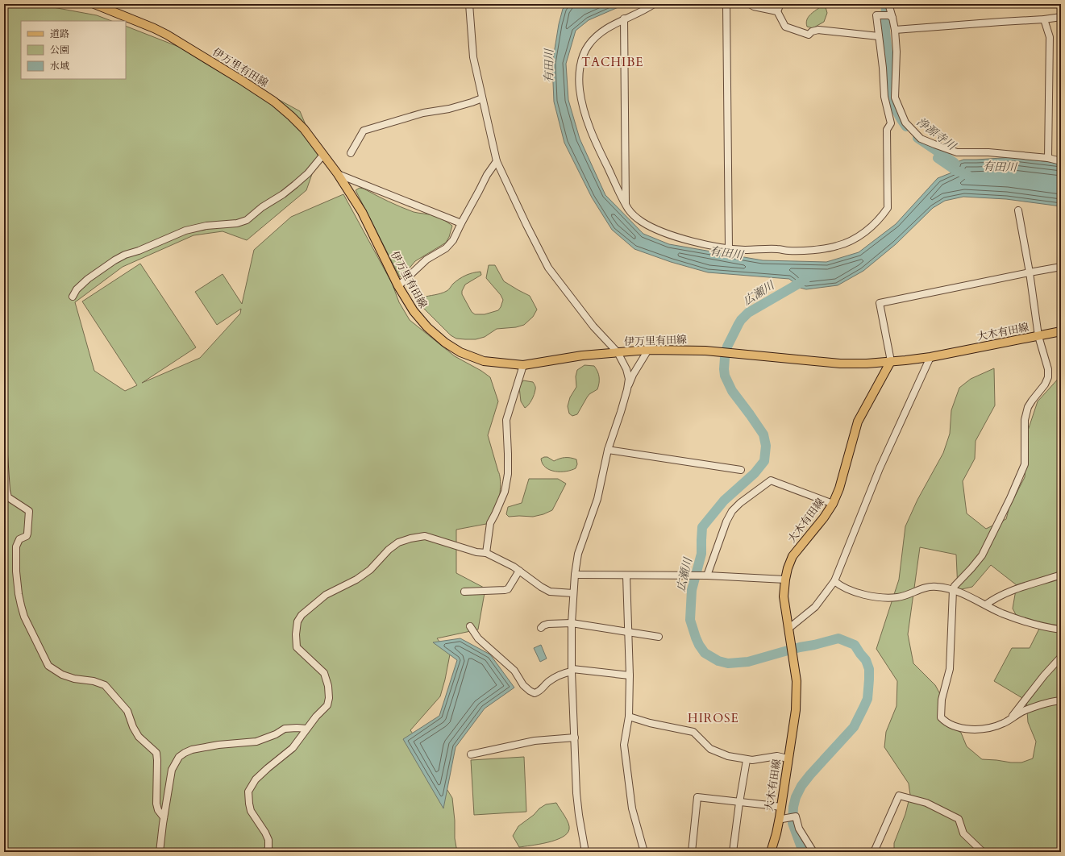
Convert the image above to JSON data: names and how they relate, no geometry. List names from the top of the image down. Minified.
{"streets":{"main road":["伊万里有田線","大木有田線"]},"crossings":[["伊万里有田線","大木有田線"]],"districts":["TACHIBE","HIROSE"],"water":["有田川","浄源寺川","広瀬川"],"legend":["道路","公園","水域"]}
